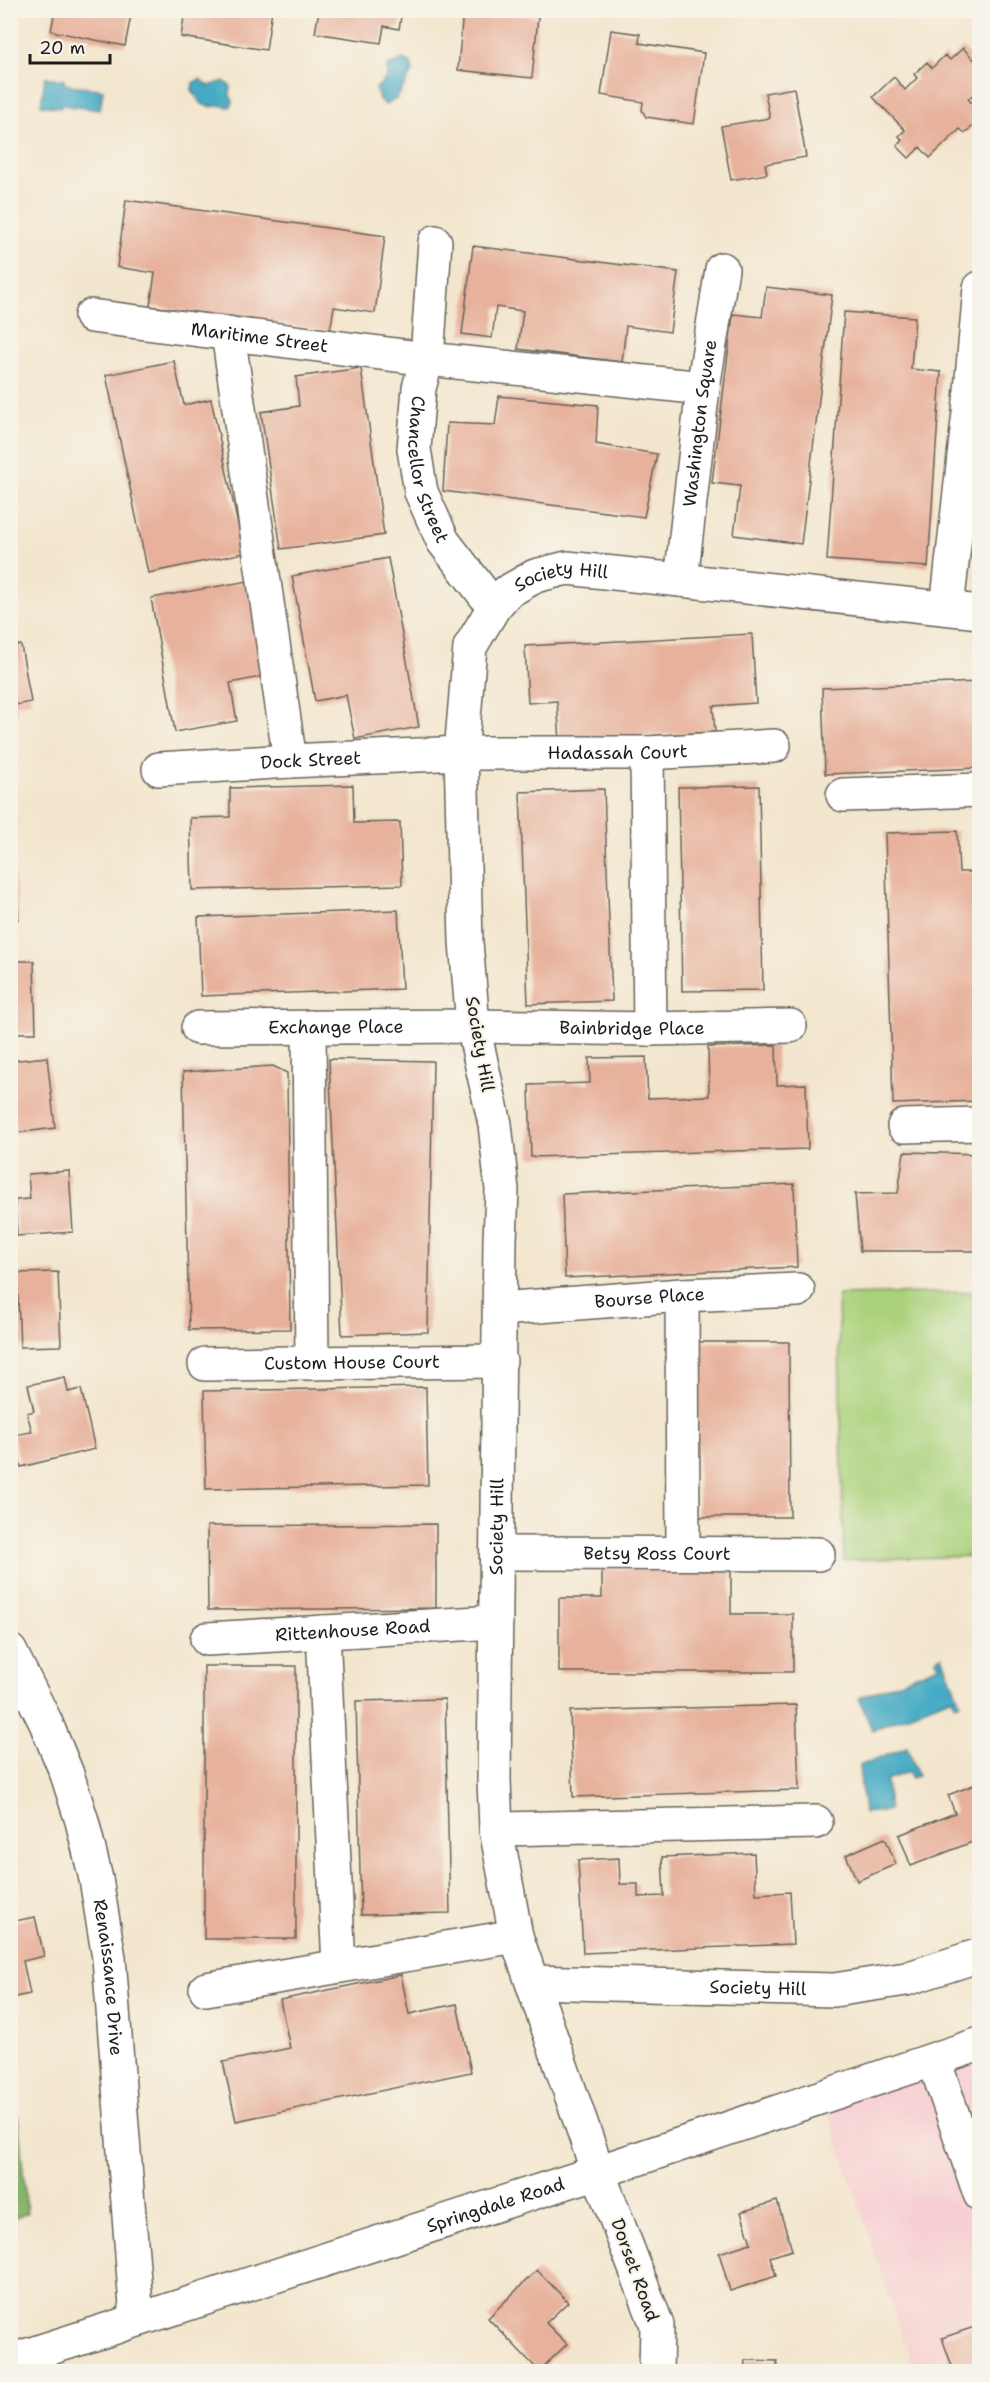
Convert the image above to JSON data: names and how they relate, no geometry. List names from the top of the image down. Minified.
{"streets":{"street":["Maritime Street","Washington Square","Chancellor Street","Society Hill","Hadassah Court","Dock Street","Exchange Place","Bainbridge Place","Bourse Place","Custom House Court","Betsy Ross Court","Rittenhouse Road","Renaissance Drive","Springdale Road","Dorset Road"]},"crossings":[["Maritime Street","Washington Square"],["Maritime Street","Chancellor Street"],["Washington Square","Society Hill"],["Chancellor Street","Society Hill"],["Society Hill","Hadassah Court"],["Society Hill","Dock Street"],["Society Hill","Exchange Place"],["Society Hill","Bainbridge Place"],["Society Hill","Bourse Place"],["Society Hill","Custom House Court"],["Society Hill","Betsy Ross Court"],["Society Hill","Rittenhouse Road"],["Society Hill","Springdale Road"],["Society Hill","Dorset Road"],["Hadassah Court","Dock Street"],["Exchange Place","Bainbridge Place"],["Renaissance Drive","Springdale Road"],["Springdale Road","Dorset Road"]],"scale_bar":"20 m"}
